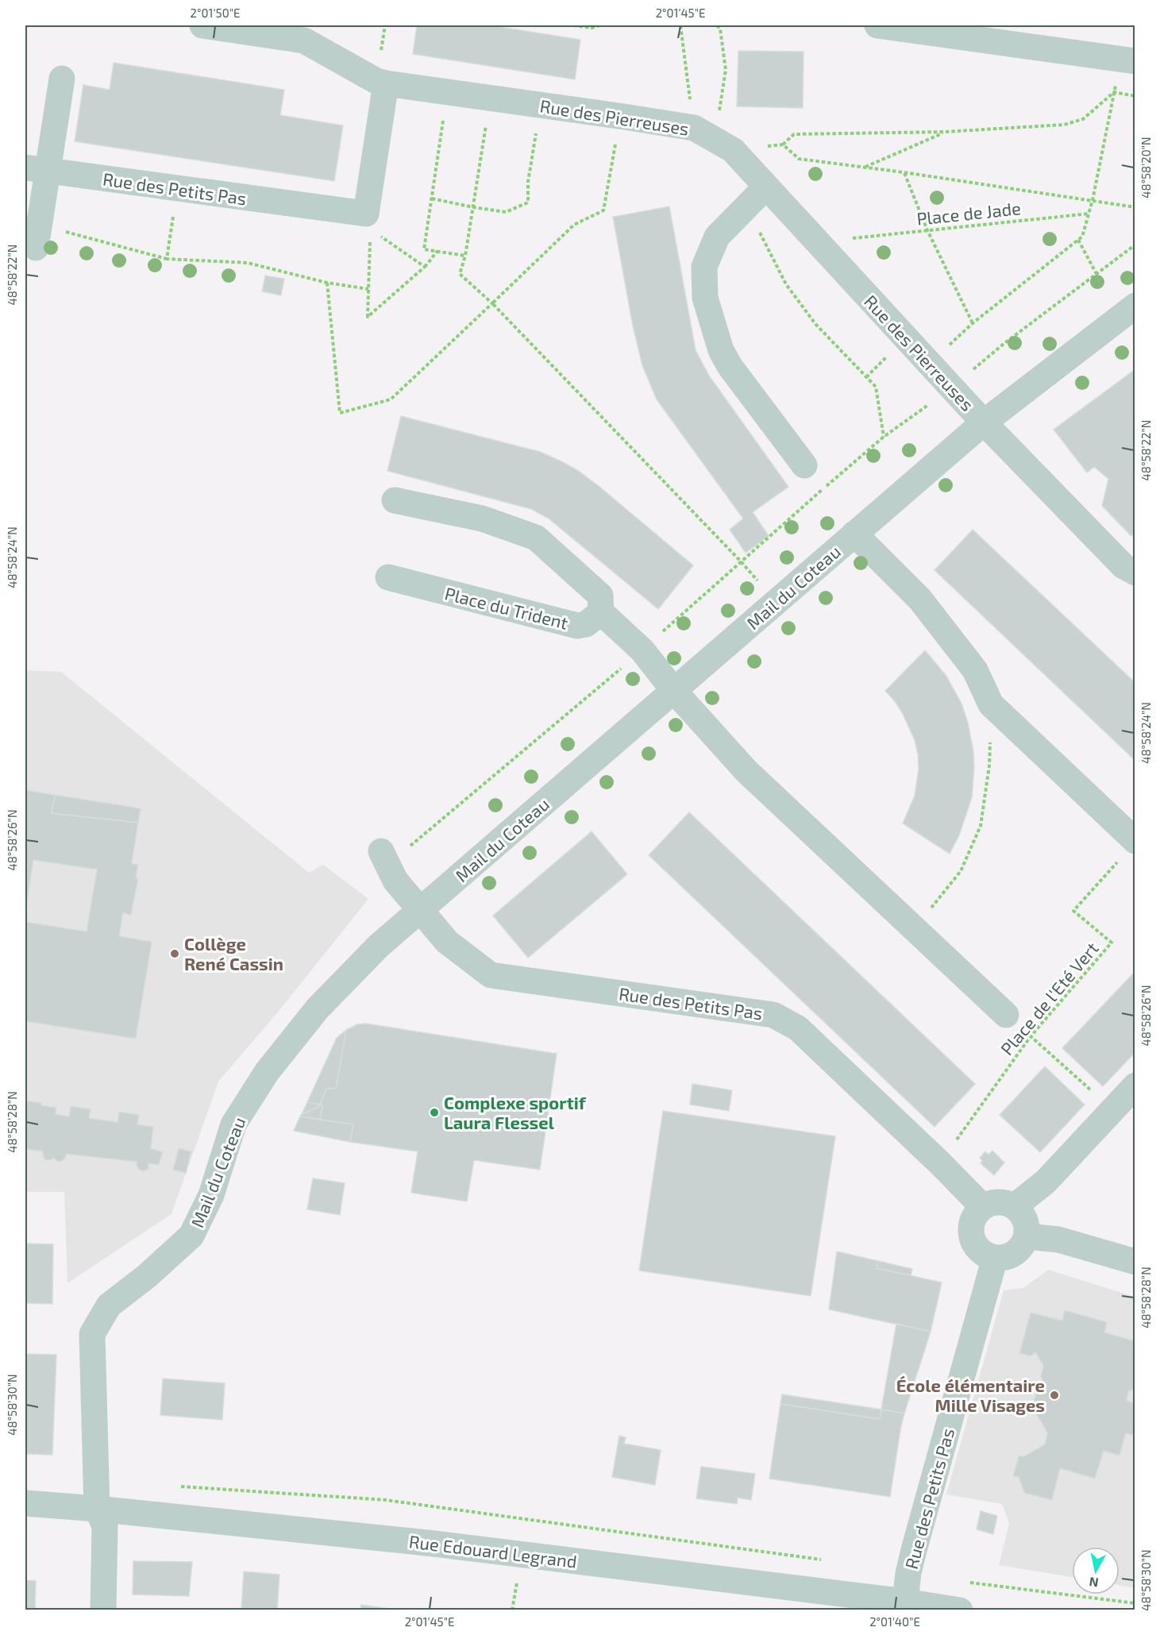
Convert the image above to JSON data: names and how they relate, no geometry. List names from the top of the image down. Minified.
{"streets":{"street":["Rue des Pierreuses","Rue des Petits Pas","Mail du Coteau","Place du Trident","Rue Edouard Legrand"],"path":["Place de Jade","Place de l'Eté Vert"]},"crossings":[["Rue des Pierreuses","Rue des Petits Pas"],["Rue des Pierreuses","Mail du Coteau"],["Rue des Petits Pas","Mail du Coteau"],["Rue des Petits Pas","Place de l'Eté Vert"],["Rue des Petits Pas","Rue Edouard Legrand"],["Mail du Coteau","Rue Edouard Legrand"]],"places":["Collège René Cassin","Complexe sportif Laura Flessel","École élémentaire Mille Visages"],"north":"bottom","coordinates":["2°01'50\"E","2°01'45\"E","48°58'20\"N","48°58'22\"N","48°58'24\"N","48°58'26\"N","48°58'28\"N","48°58'30\"N","2°01'40\"E"]}
